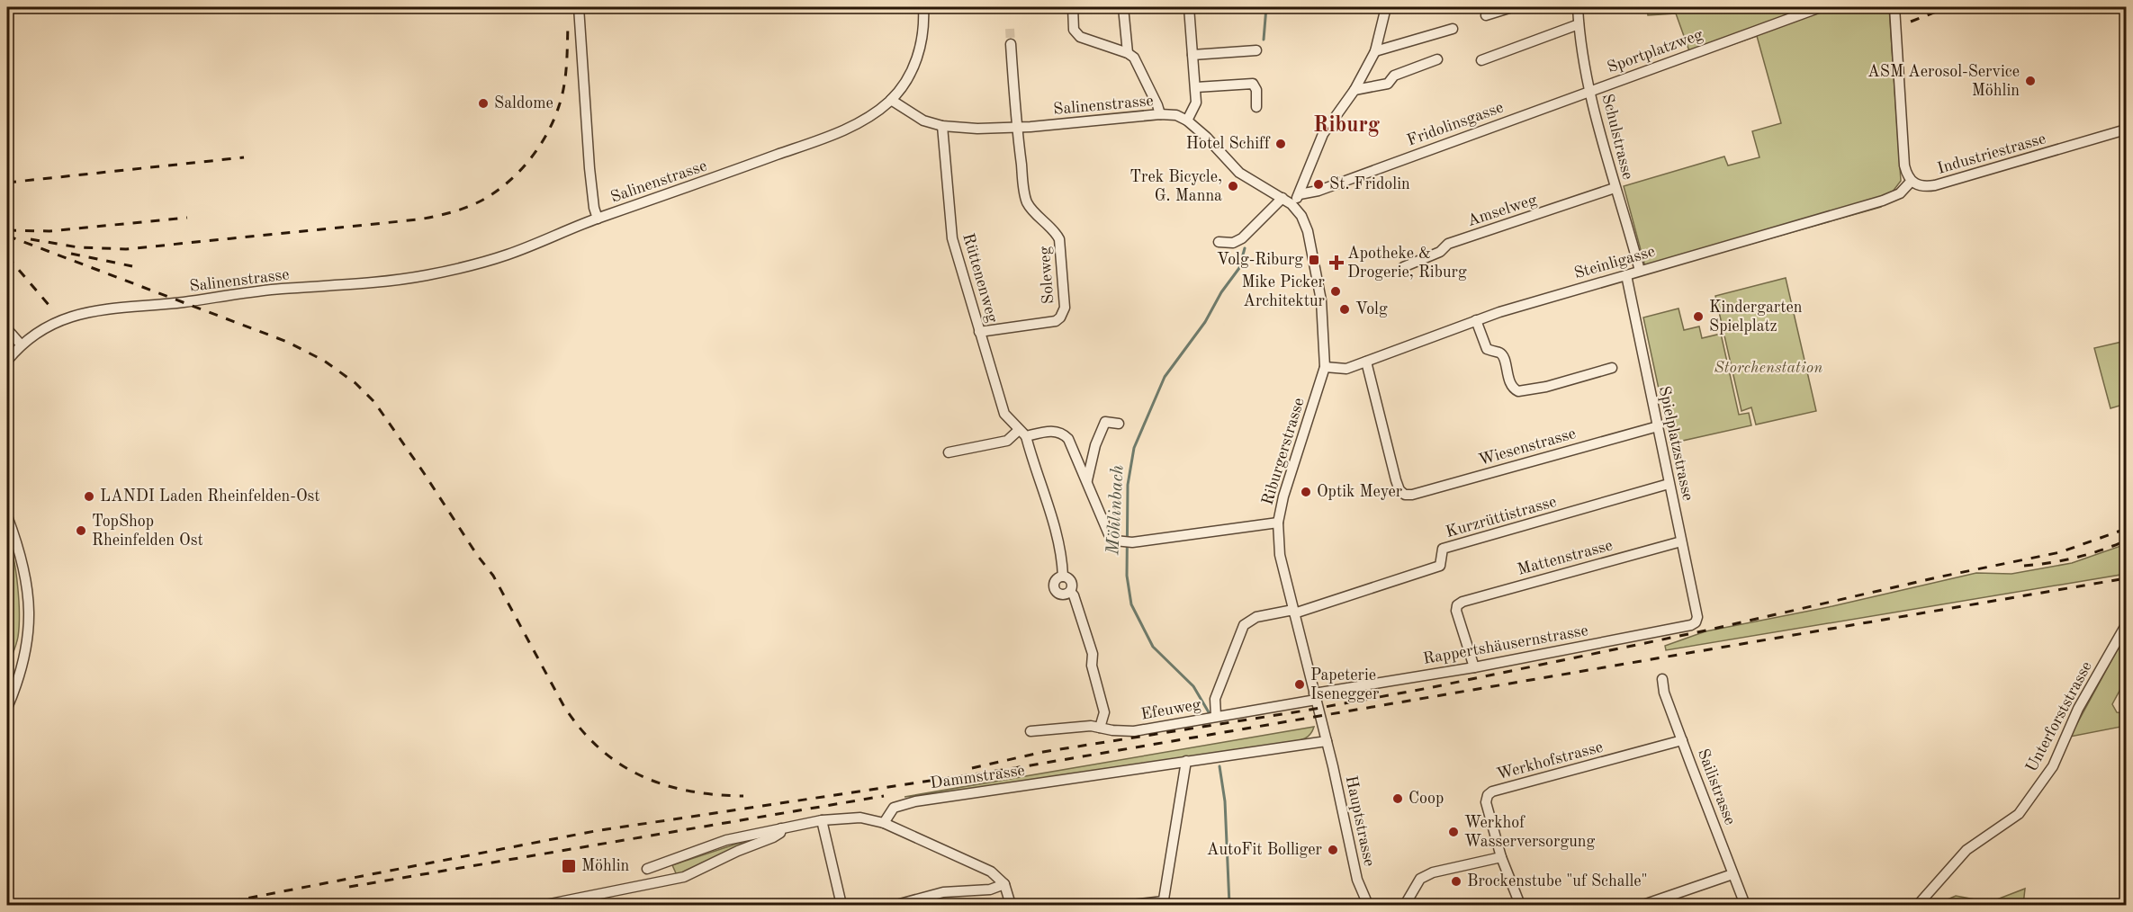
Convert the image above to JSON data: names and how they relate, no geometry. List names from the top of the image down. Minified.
{"streets":{"street":["Sportplatzweg","Salinenstrasse","Fridolinsgasse","Schulstrasse","Industriestrasse","Amselweg","Steinligasse","Soleweg","Rüttenenweg","Spielplatzstrasse","Wiesenstrasse","Riburgerstrasse","Kurzrüttistrasse","Mattenstrasse","Rappertshäusernstrasse","Efeuweg","Unterforststrasse","Werkhofstrasse","Dammstrasse","Sailistrasse","Hauptstrasse"]},"crossings":[["Sportplatzweg","Fridolinsgasse"],["Sportplatzweg","Schulstrasse"],["Salinenstrasse","Soleweg"],["Salinenstrasse","Rüttenenweg"],["Salinenstrasse","Riburgerstrasse"],["Fridolinsgasse","Schulstrasse"],["Schulstrasse","Amselweg"],["Schulstrasse","Steinligasse"],["Industriestrasse","Steinligasse"],["Steinligasse","Spielplatzstrasse"],["Steinligasse","Wiesenstrasse"],["Steinligasse","Riburgerstrasse"],["Soleweg","Rüttenenweg"],["Spielplatzstrasse","Wiesenstrasse"],["Spielplatzstrasse","Kurzrüttistrasse"],["Spielplatzstrasse","Mattenstrasse"],["Spielplatzstrasse","Rappertshäusernstrasse"],["Riburgerstrasse","Kurzrüttistrasse"],["Riburgerstrasse","Rappertshäusernstrasse"],["Riburgerstrasse","Efeuweg"],["Riburgerstrasse","Dammstrasse"],["Riburgerstrasse","Hauptstrasse"],["Mattenstrasse","Rappertshäusernstrasse"],["Rappertshäusernstrasse","Efeuweg"],["Werkhofstrasse","Sailistrasse"],["Dammstrasse","Hauptstrasse"]],"districts":["Riburg"],"water":["Möhlinbach"],"parks":["Storchenstation"],"places":{"other":["ASM Aerosol-Service Möhlin","Saldome","Hotel Schiff","St. Fridolin","Trek Bicycle, G. Manna","Mike Picker Architektur","Volg","Kindergarten Spielplatz","Optik Meyer","LANDI Laden Rheinfelden-Ost","TopShop Rheinfelden Ost","Papeterie Isenegger","Coop","Werkhof Wasserversorgung","AutoFit Bolliger","Brockenstube \"uf Schalle\""],"transit":["Volg-Riburg","Möhlin"],"health":["Apotheke & Drogerie, Riburg"]}}
